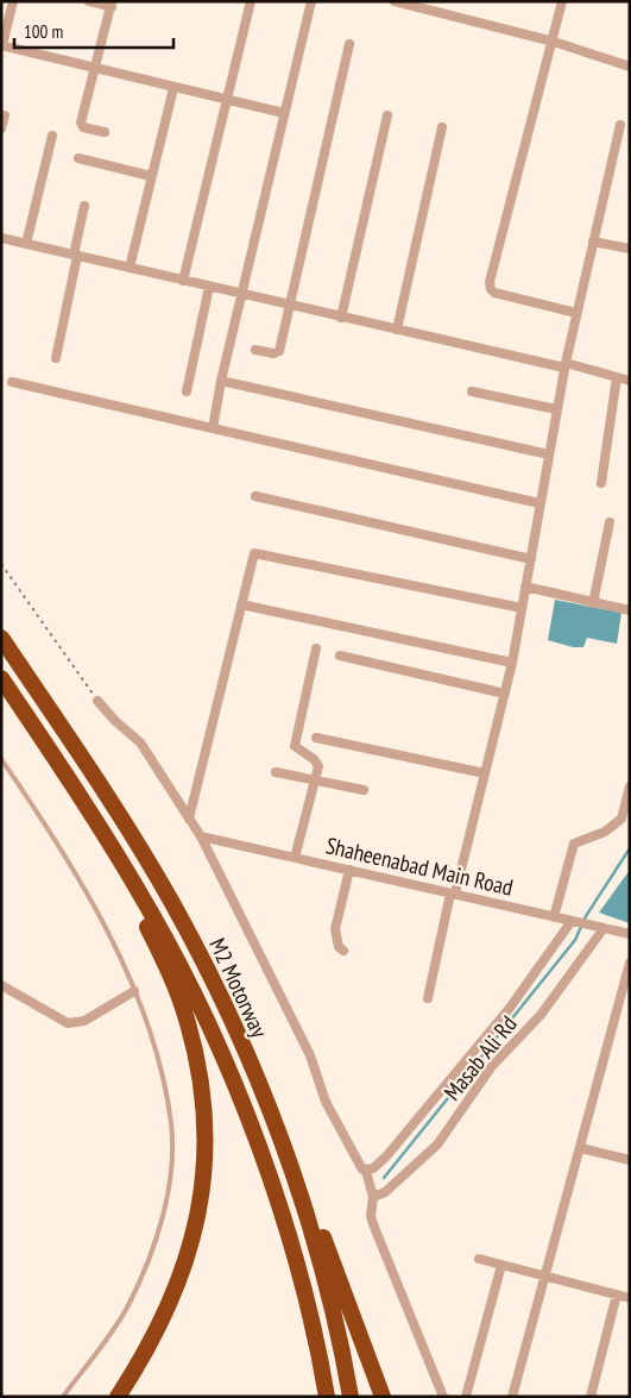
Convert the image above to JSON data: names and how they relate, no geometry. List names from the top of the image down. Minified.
{"streets":{"highway":["M2 Motorway"],"street":["Shaheenabad Main Road","Masab Ali Rd"]},"crossings":[["Shaheenabad Main Road","Masab Ali Rd"]],"scale_bar":"100 m"}
